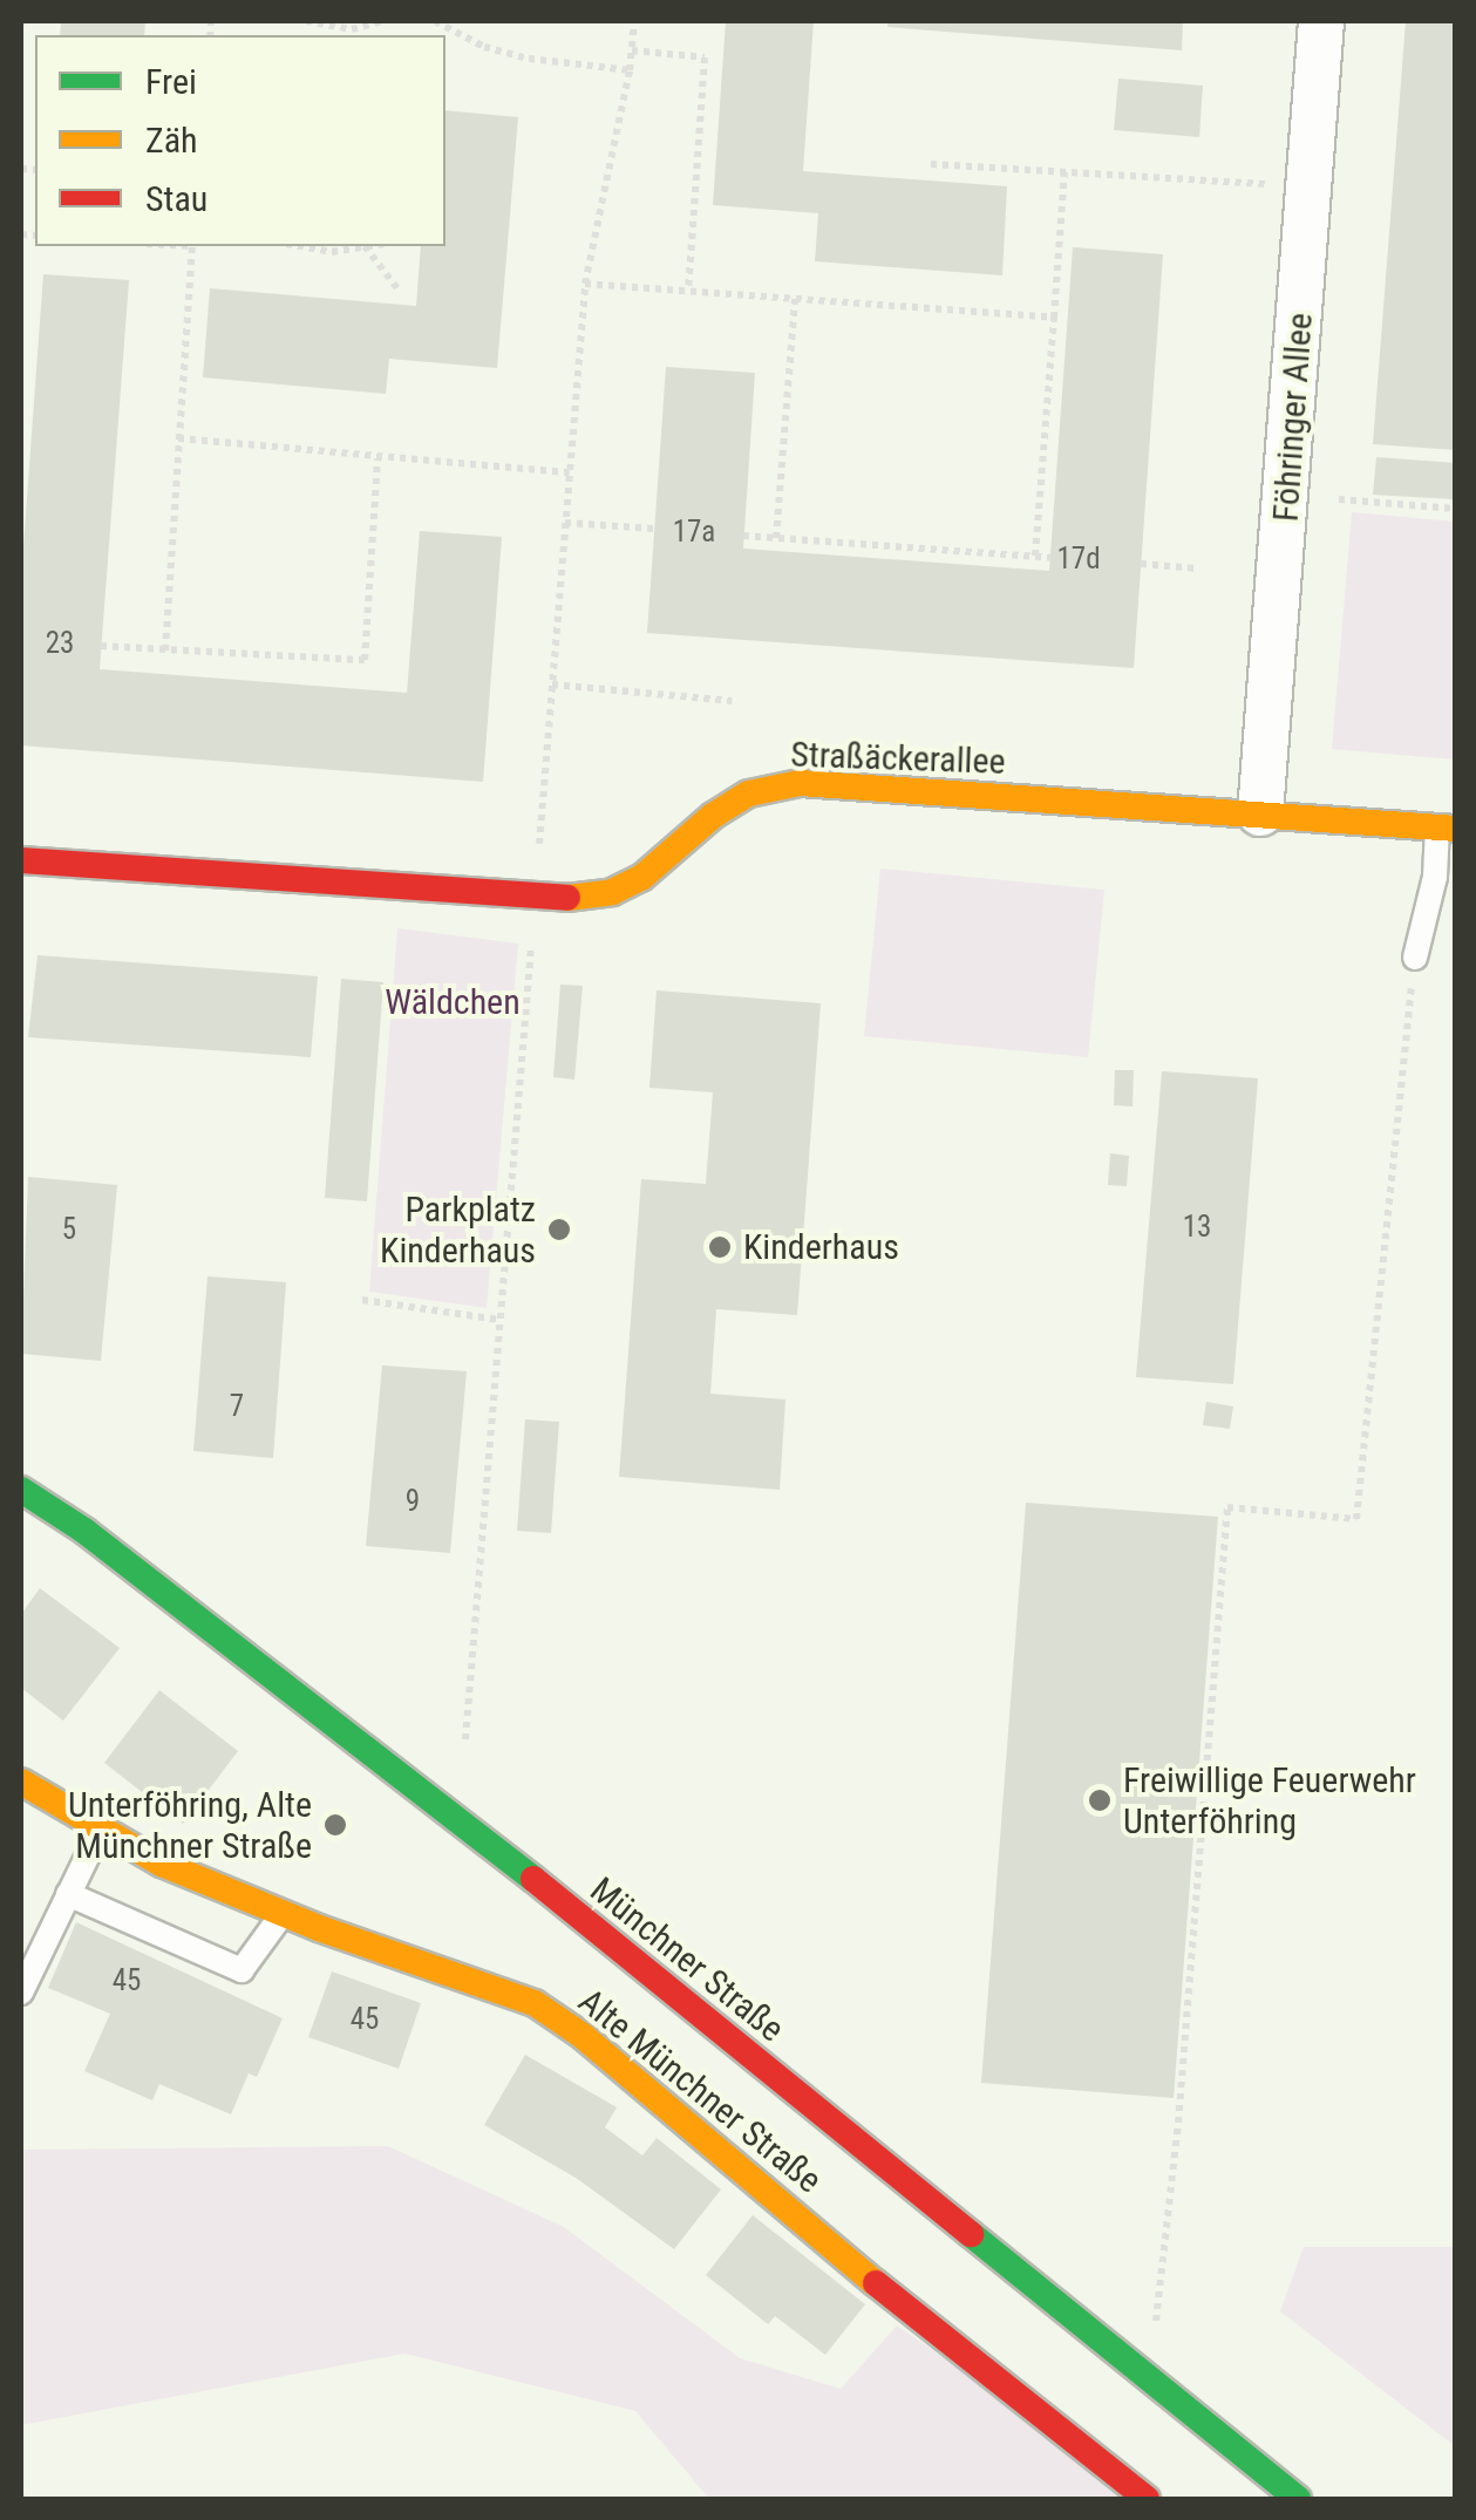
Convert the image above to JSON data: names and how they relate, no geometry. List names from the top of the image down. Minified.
{"streets":{"street":["Föhringer Allee","Straßäckerallee","Münchner Straße","Alte Münchner Straße"]},"crossings":[["Föhringer Allee","Straßäckerallee"]],"parks":["Wäldchen"],"places":["Parkplatz Kinderhaus","Kinderhaus","Freiwillige Feuerwehr Unterföhring","Unterföhring, Alte Münchner Straße"],"house_numbers":["17a","17d","23","13","5","7","9","45","45"],"legend":["Frei","Zäh","Stau"]}
